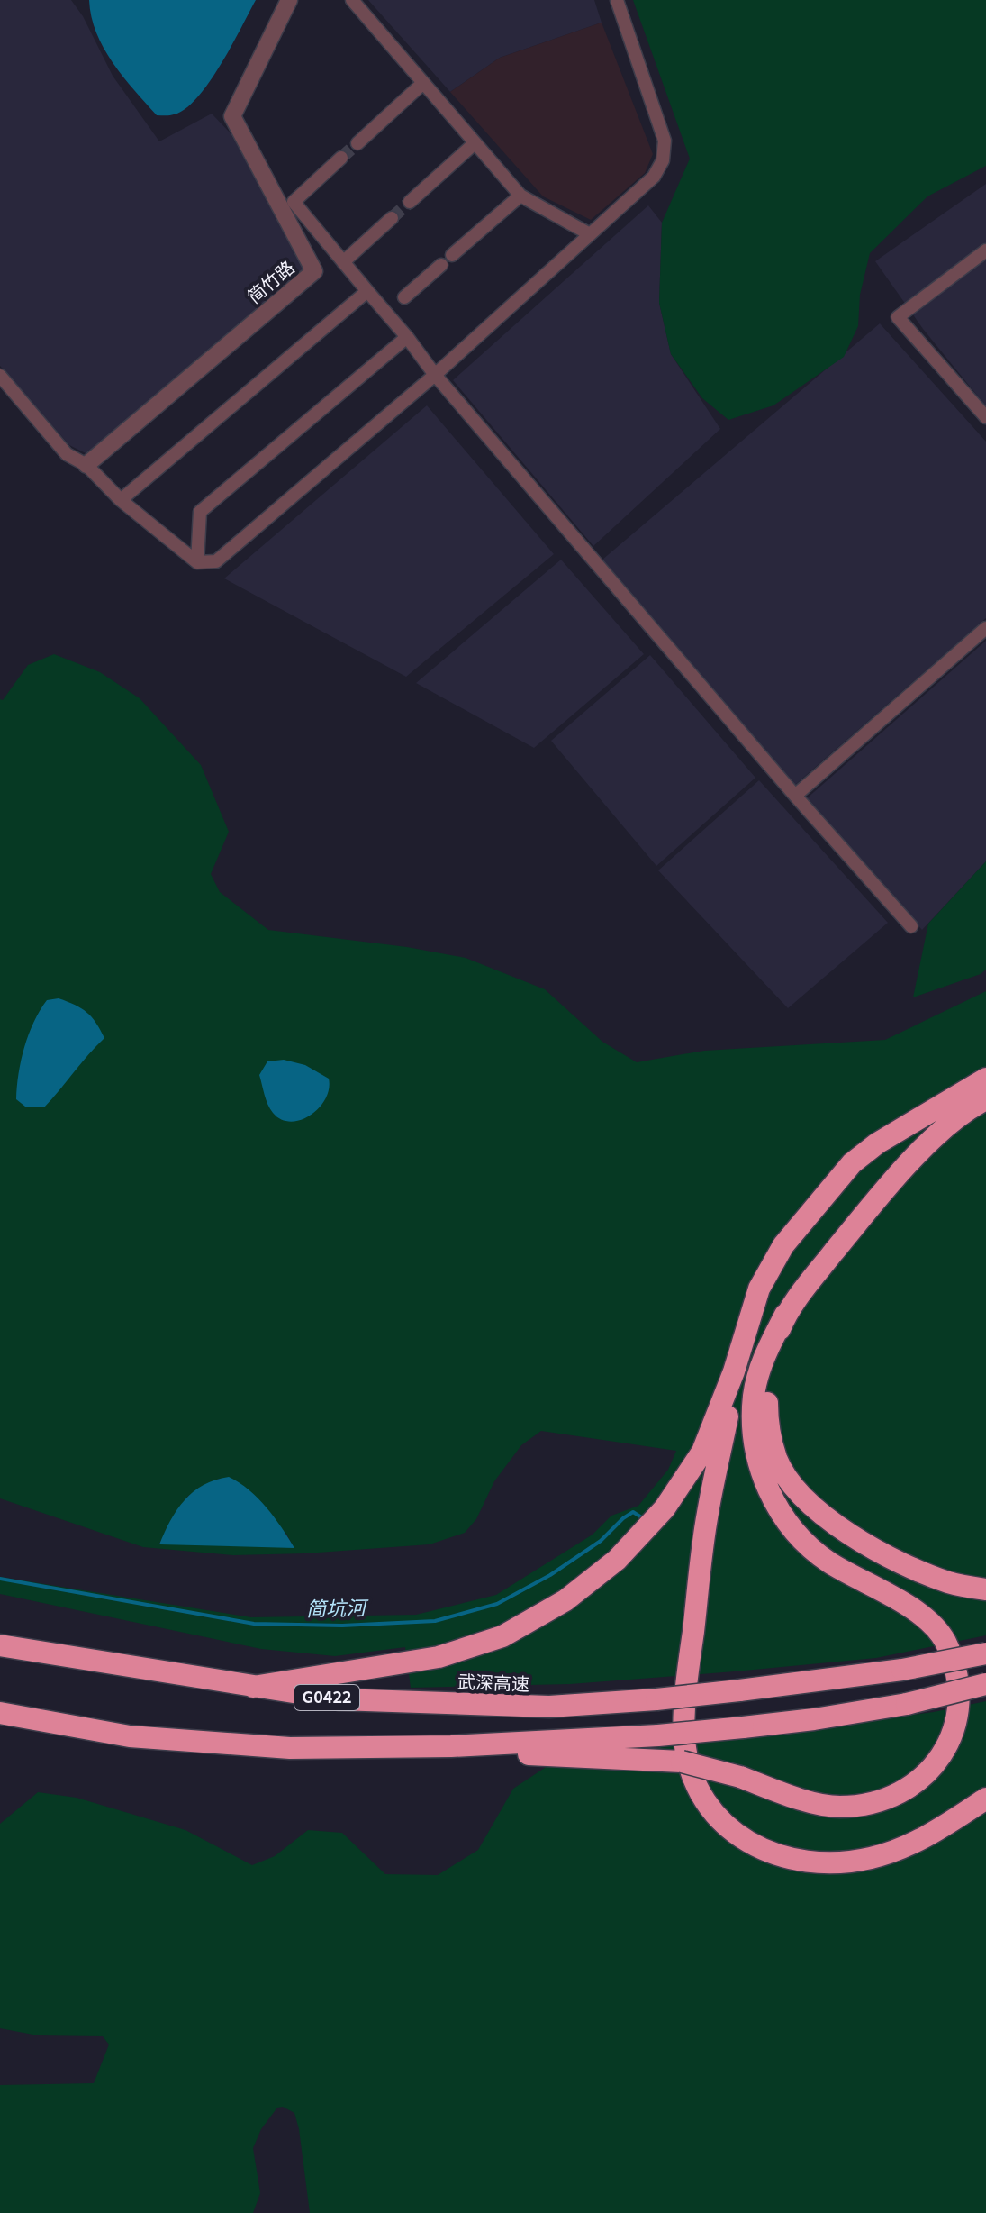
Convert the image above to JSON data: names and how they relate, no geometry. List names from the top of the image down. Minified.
{"streets":{"highway":["武深高速","G0422"],"street":["简竹路"]},"water":["简坑河"]}
